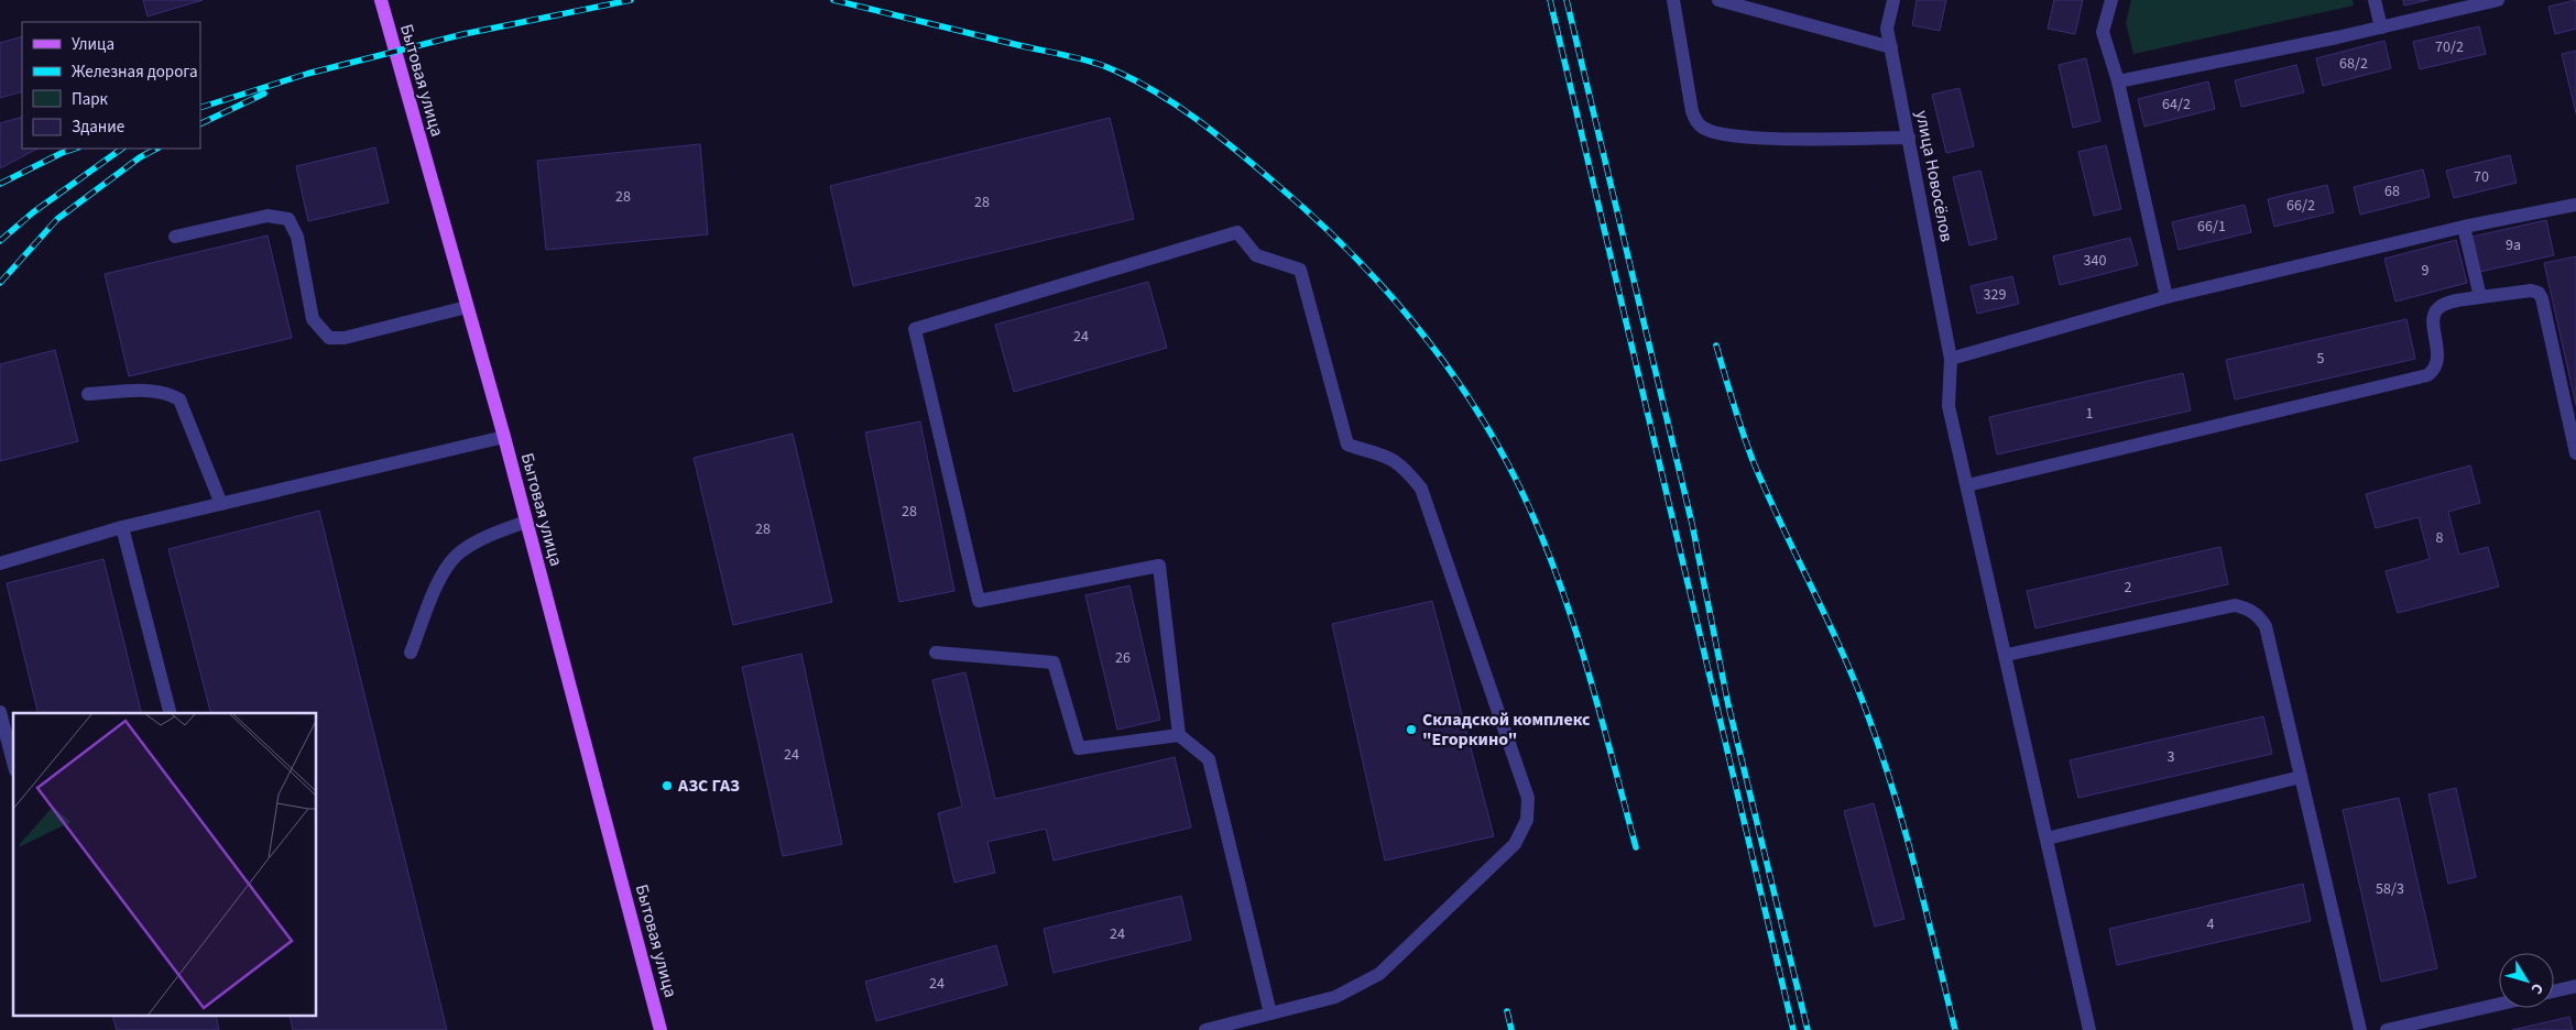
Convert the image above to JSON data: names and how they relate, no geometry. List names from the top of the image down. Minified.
{"streets":{"main road":["Бытовая улица"],"street":["улица Новосёлов"]},"places":["Складской комплекс \"Егоркино\"","АЗС ГАЗ"],"house_numbers":["70/2","68/2","64/2","70","68","28","28","66/2","66/1","9а","340","9","329","24","5","1","28","28","8","2","26","24","3","58/3","4","24","24"],"legend":["Улица","Железная дорога","Парк","Здание"],"north":"bottom right"}
